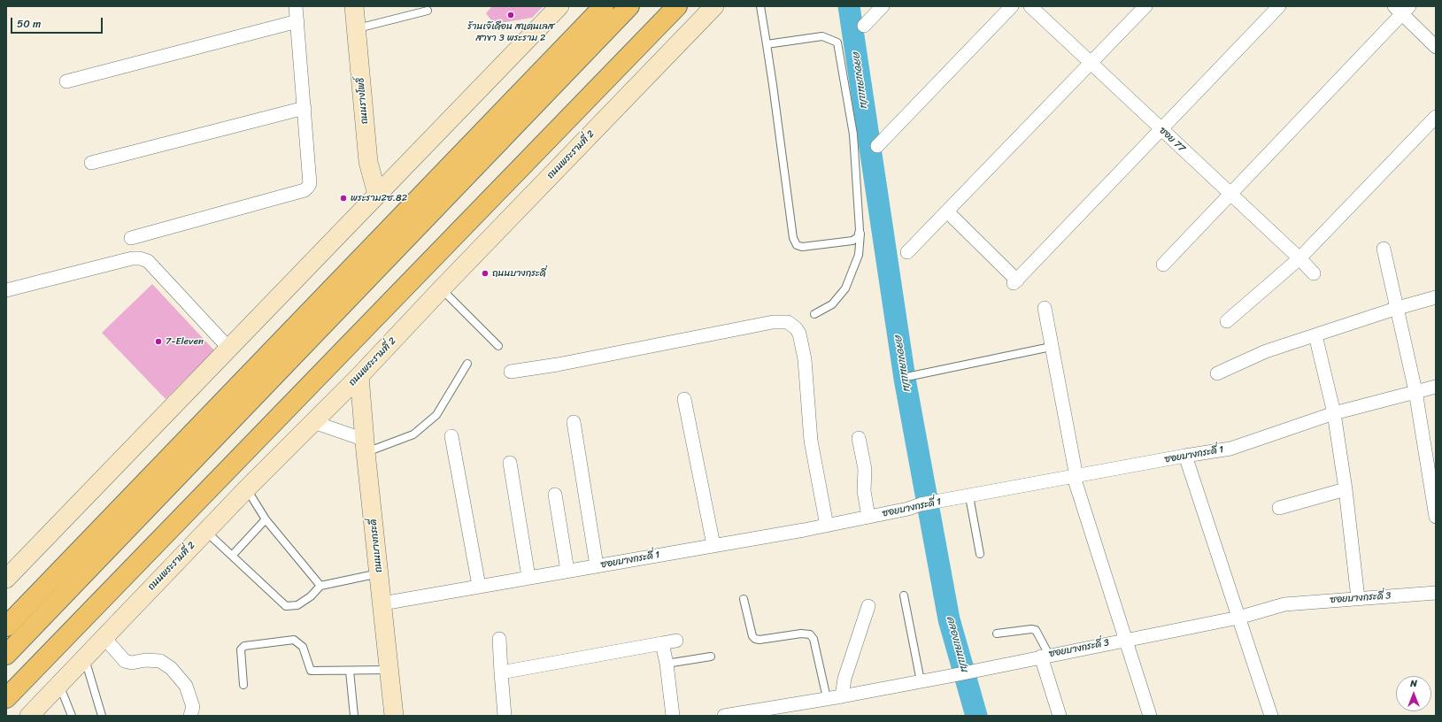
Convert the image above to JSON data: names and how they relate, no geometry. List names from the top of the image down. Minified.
{"streets":{"main road":["ถนนรางโพธิ์","ถนนพระรามที่ 2","ถนนบางกระดี่"],"street":["ซอย 77","ซอยบางกระดี่ 1","ซอยบางกระดี่ 3"]},"crossings":[["ถนนพระรามที่ 2","ถนนบางกระดี่"],["ซอยบางกระดี่ 1","ถนนบางกระดี่"]],"water":["คลองเลนเปน"],"places":["ร้านเจ๊เดือน สแตนเลส สาขา 3 พระราม 2","พระราม2ซ.82","ถนนบางกระดี่","7-Eleven"],"scale_bar":"50 m","north":"top"}
